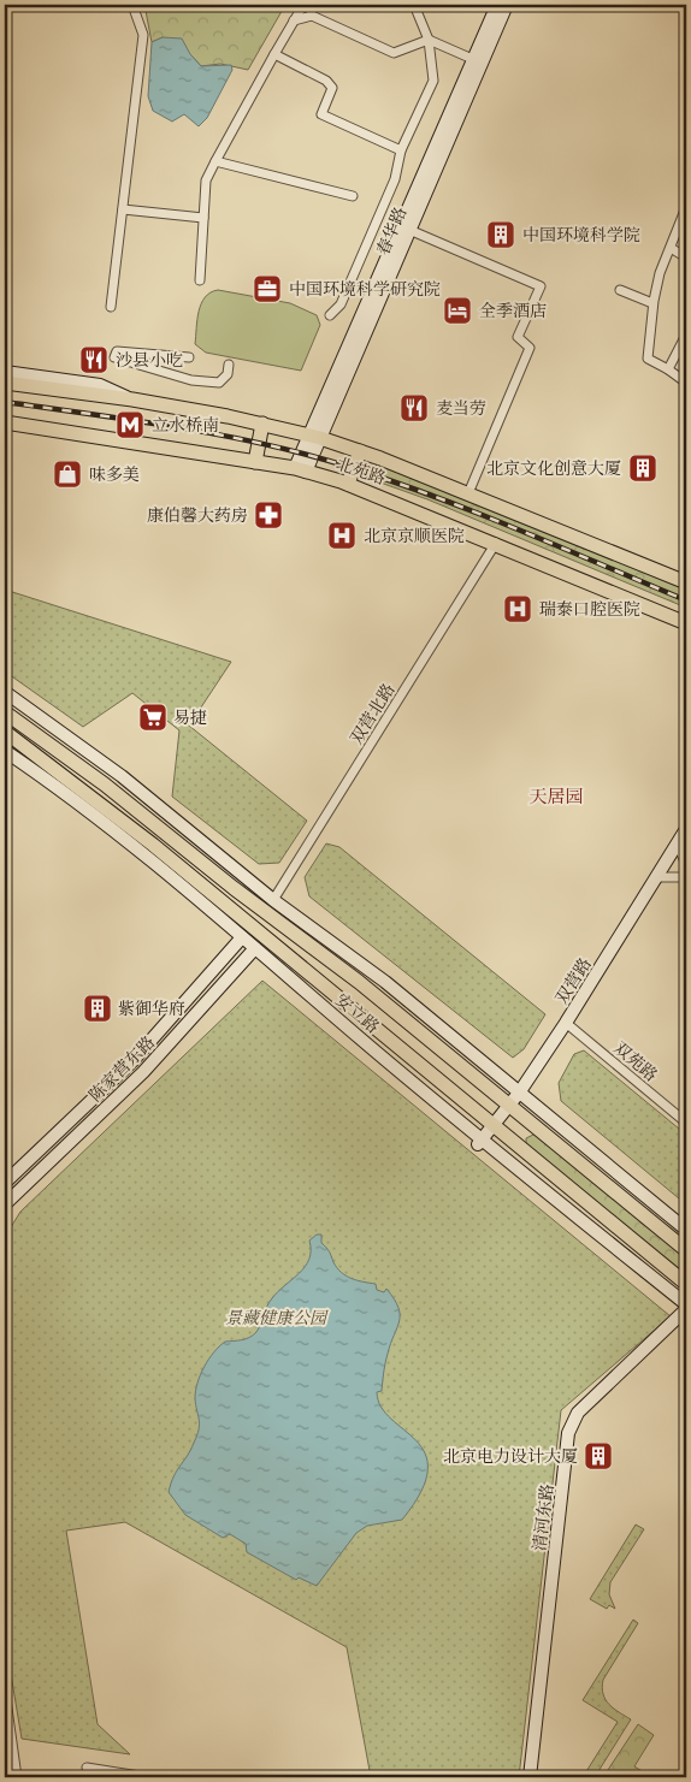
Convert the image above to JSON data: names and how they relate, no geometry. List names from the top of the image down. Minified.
{"streets":{"main road":["北苑路","安立路"],"street":["春华路","双营北路","双营路","双苑路","陈家营东路","清河东路"]},"crossings":[["春华路","北苑路"],["北苑路","双营北路"],["双营路","安立路"],["双营路","双苑路"],["安立路","陈家营东路"],["安立路","清河东路"]],"districts":["天居园"],"parks":["景藏健康公园"],"places":{"building":["中国环境科学院","北京文化创意大厦","紫御华府","北京电力设计大厦"],"office":["中国环境科学研究院"],"hotel":["全季酒店"],"restaurant":["沙县小吃","麦当劳"],"metro station":["立水桥南"],"shop":["味多美"],"pharmacy":["康伯馨大药房"],"hospital":["北京京顺医院","瑞泰口腔医院"],"supermarket":["易捷"]}}
